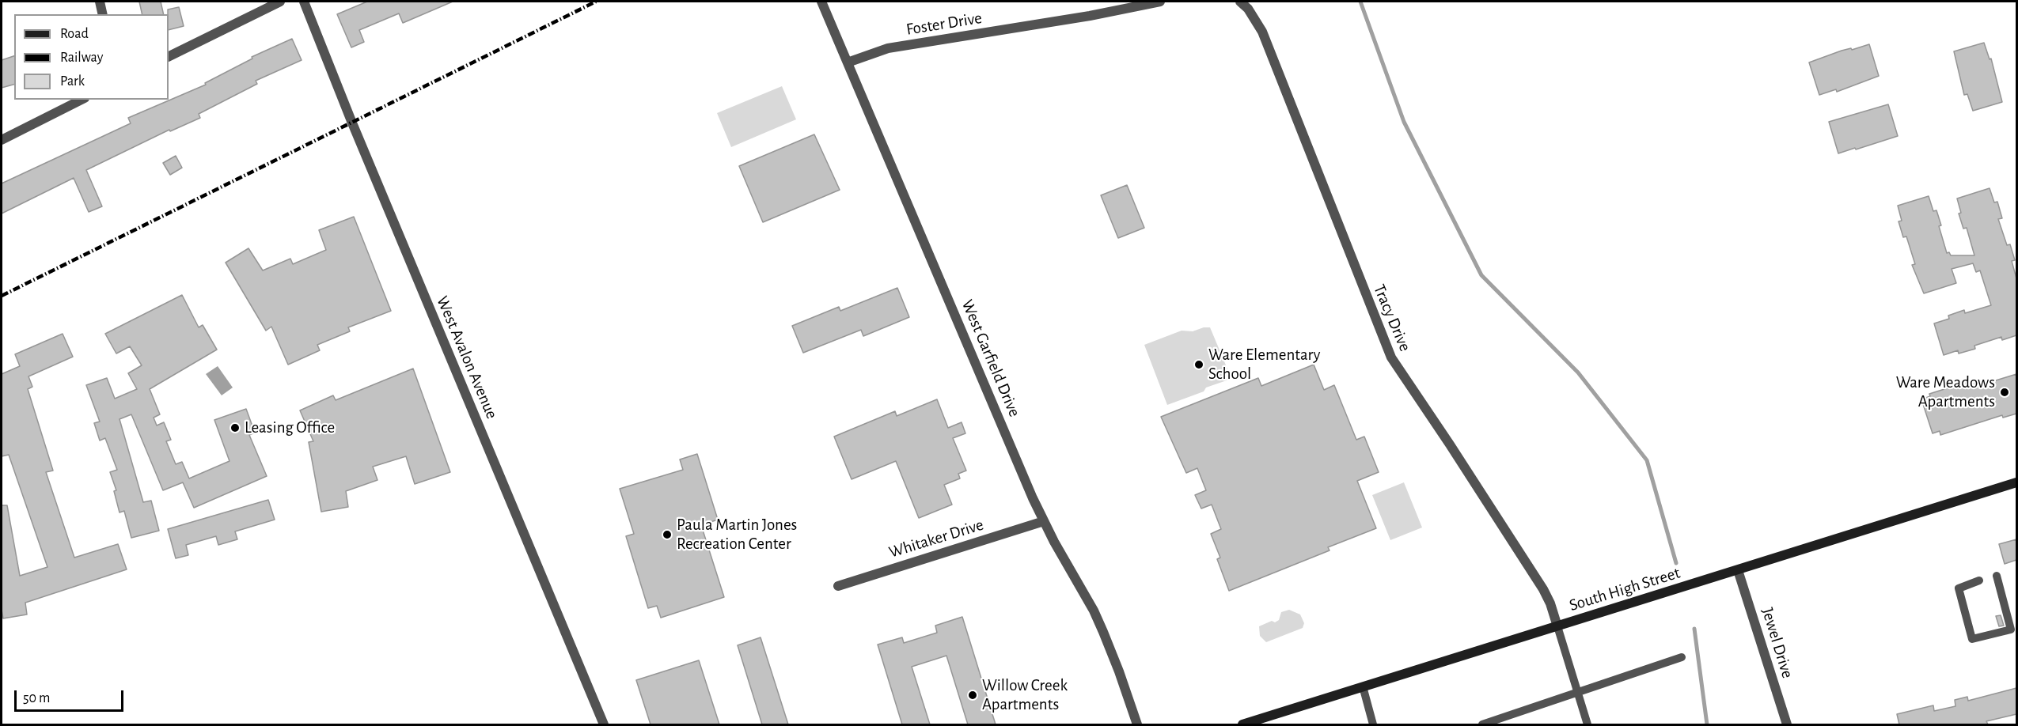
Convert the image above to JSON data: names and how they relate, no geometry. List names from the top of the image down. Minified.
{"streets":{"main road":["South High Street"],"street":["Foster Drive","Tracy Drive","West Avalon Avenue","West Garfield Drive","Whitaker Drive","Jewel Drive"]},"crossings":[["Foster Drive","West Garfield Drive"],["Tracy Drive","South High Street"],["West Garfield Drive","Whitaker Drive"],["South High Street","Jewel Drive"]],"places":["Ware Elementary School","Ware Meadows Apartments","Leasing Office","Paula Martin Jones Recreation Center","Willow Creek Apartments"],"legend":["Road","Railway","Park"],"scale_bar":"50 m"}
